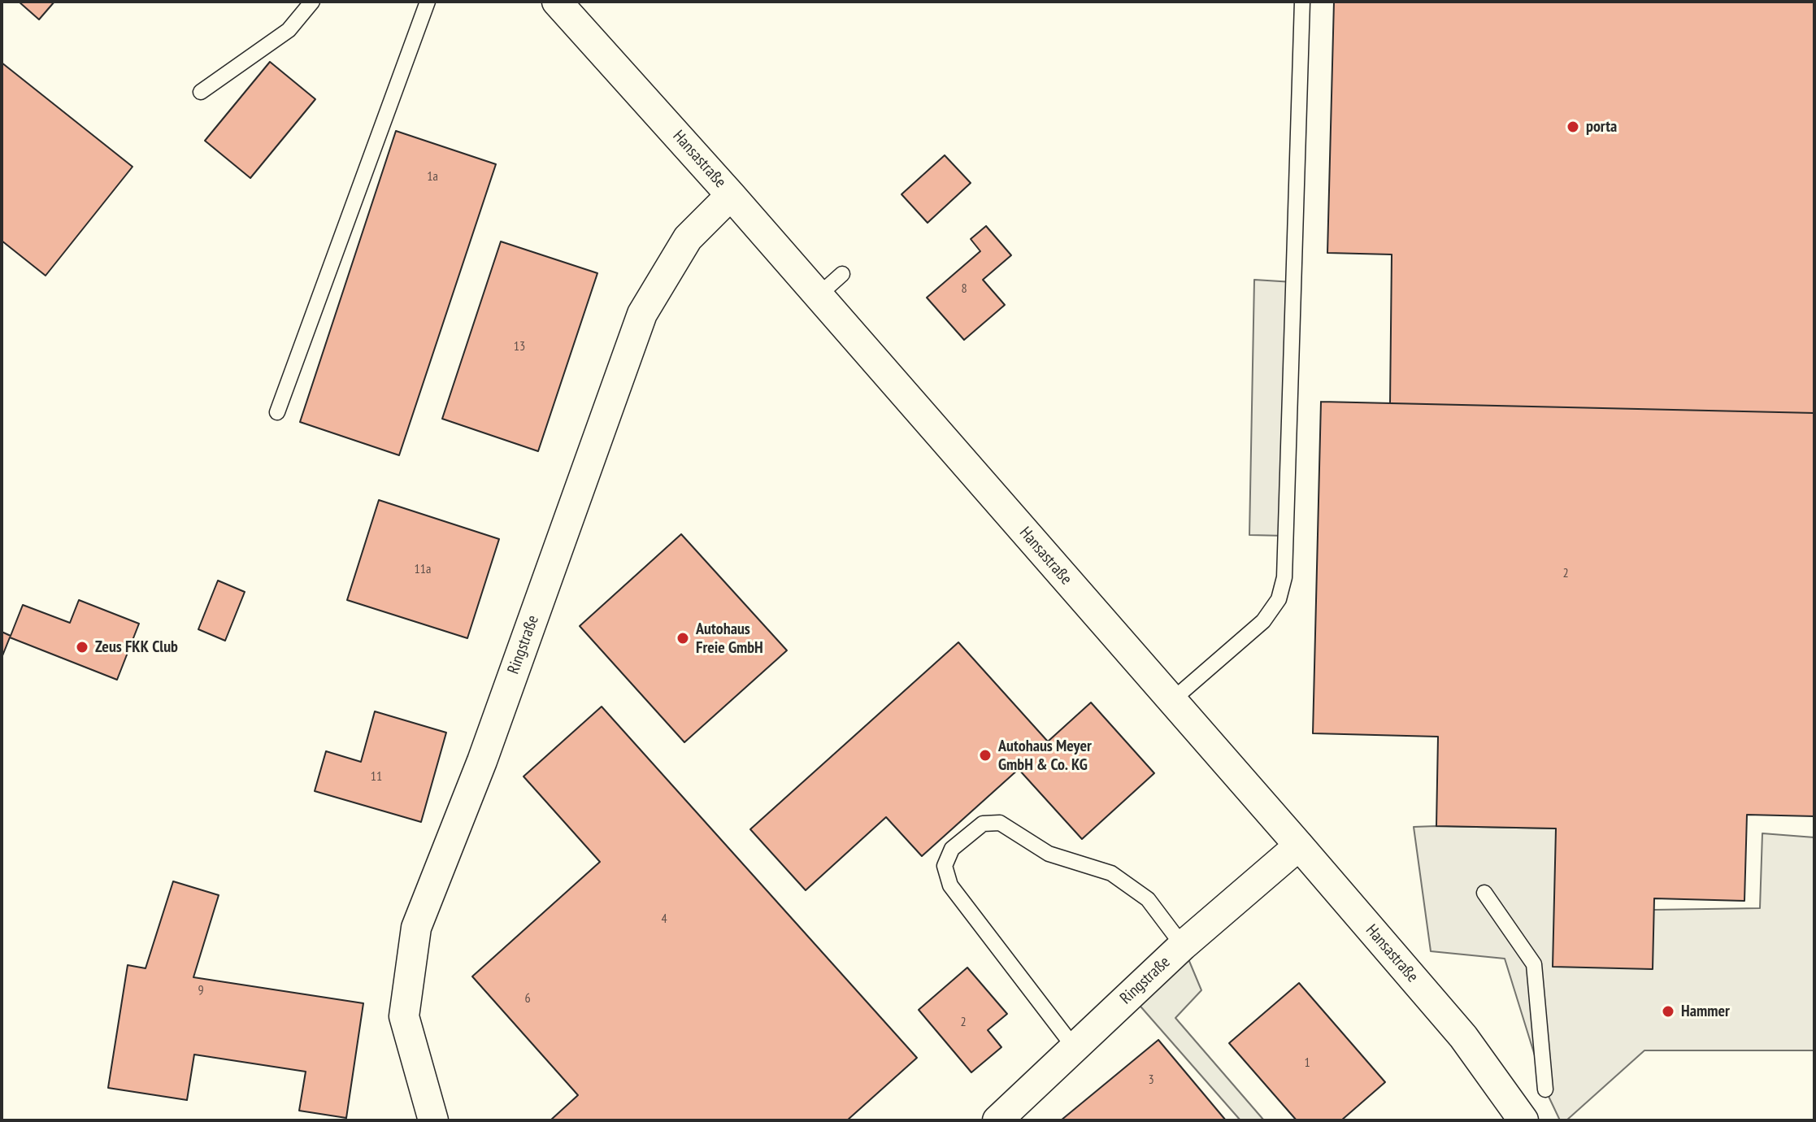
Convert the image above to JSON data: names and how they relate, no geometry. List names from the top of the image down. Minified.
{"streets":{"street":["Hansastraße","Ringstraße"]},"crossings":[["Hansastraße","Ringstraße"]],"places":["porta","Autohaus Freie GmbH","Zeus FKK Club","Autohaus Meyer GmbH & Co. KG","Hammer"],"house_numbers":["1a","8","13","11a","2","11","4","9","6","2","1","3"]}
